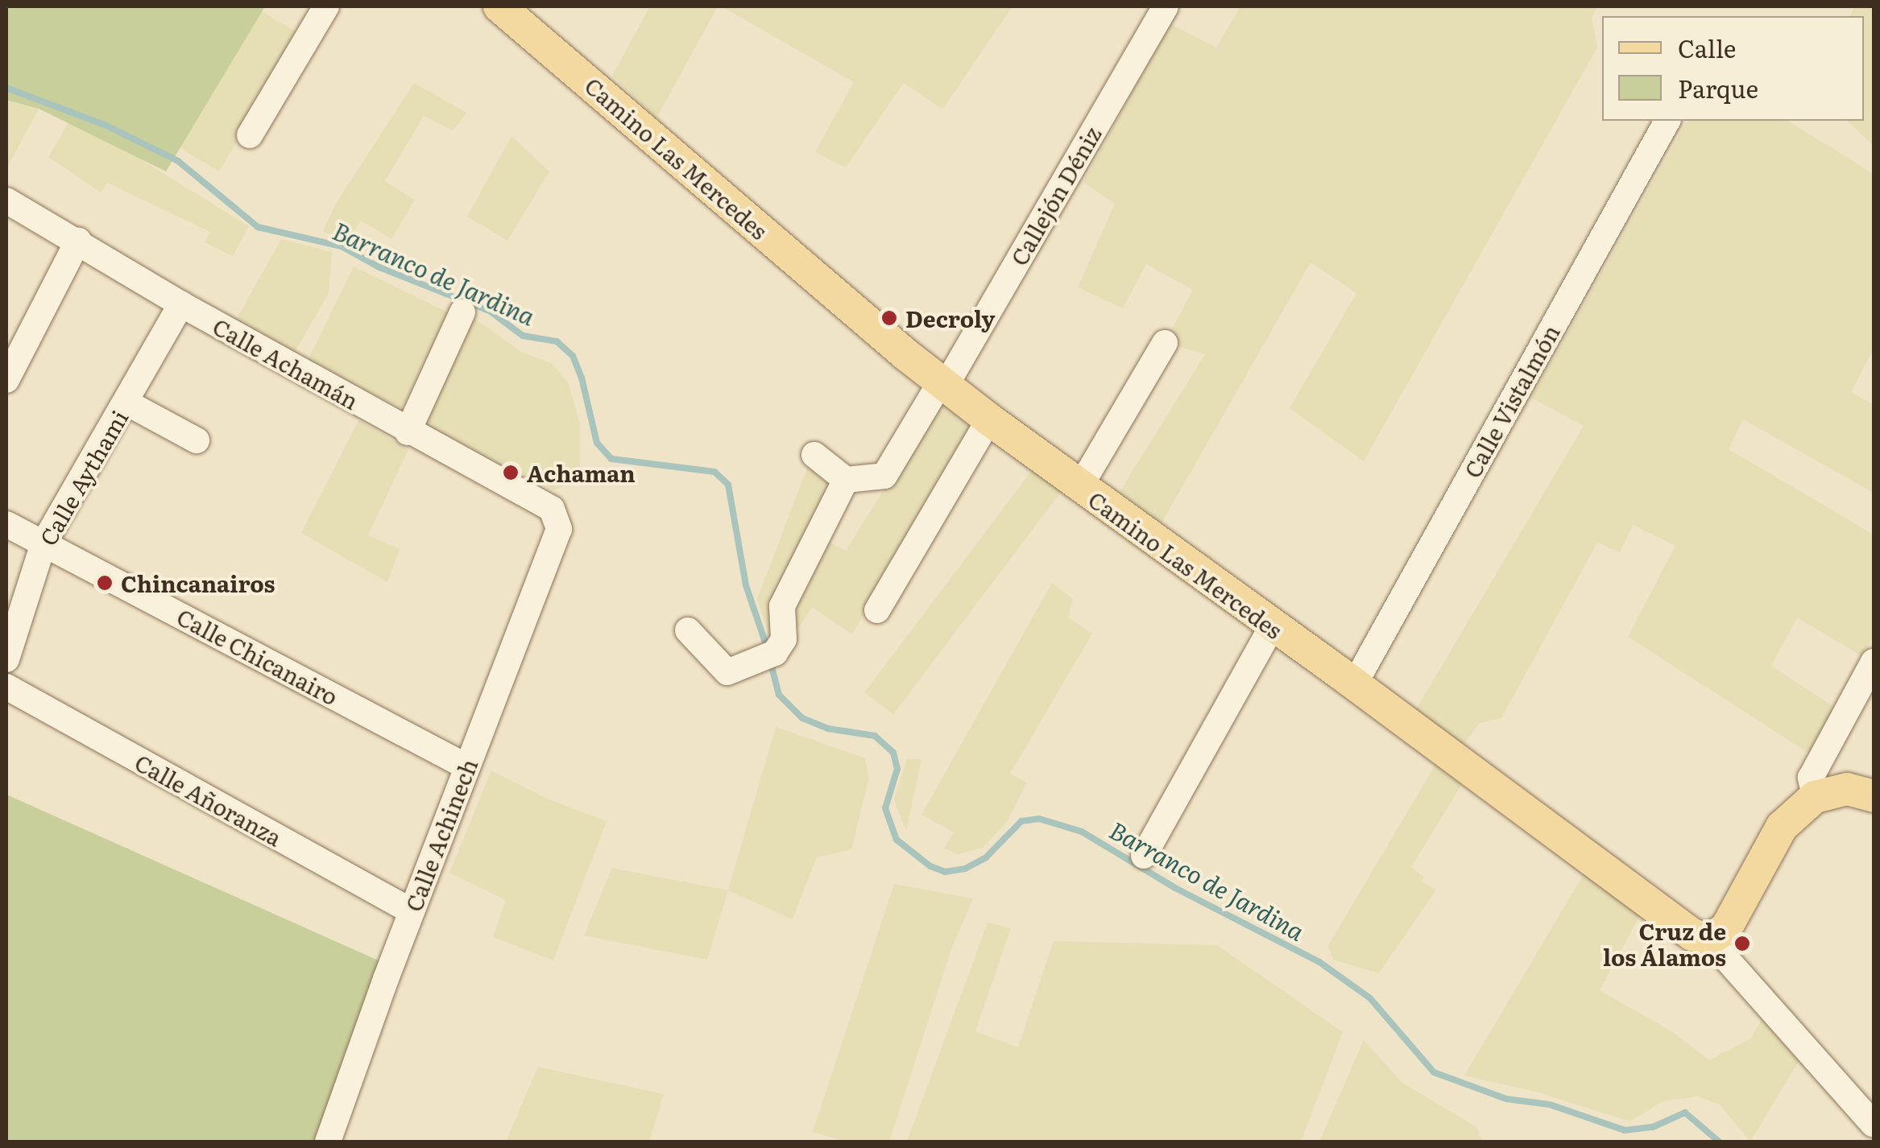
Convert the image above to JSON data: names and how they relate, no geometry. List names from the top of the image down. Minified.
{"streets":{"main road":["Camino Las Mercedes"],"street":["Callejón Déniz","Calle Achamán","Calle Vistalmón","Calle Aythami","Calle Chicanairo","Calle Añoranza","Calle Achinech"]},"crossings":[["Camino Las Mercedes","Callejón Déniz"],["Camino Las Mercedes","Calle Vistalmón"],["Calle Achamán","Calle Aythami"],["Calle Achamán","Calle Achinech"],["Calle Aythami","Calle Chicanairo"],["Calle Chicanairo","Calle Achinech"],["Calle Añoranza","Calle Achinech"]],"water":["Barranco de Jardina"],"places":["Decroly","Achaman","Chincanairos","Cruz de los Álamos"],"legend":["Calle","Parque"]}
